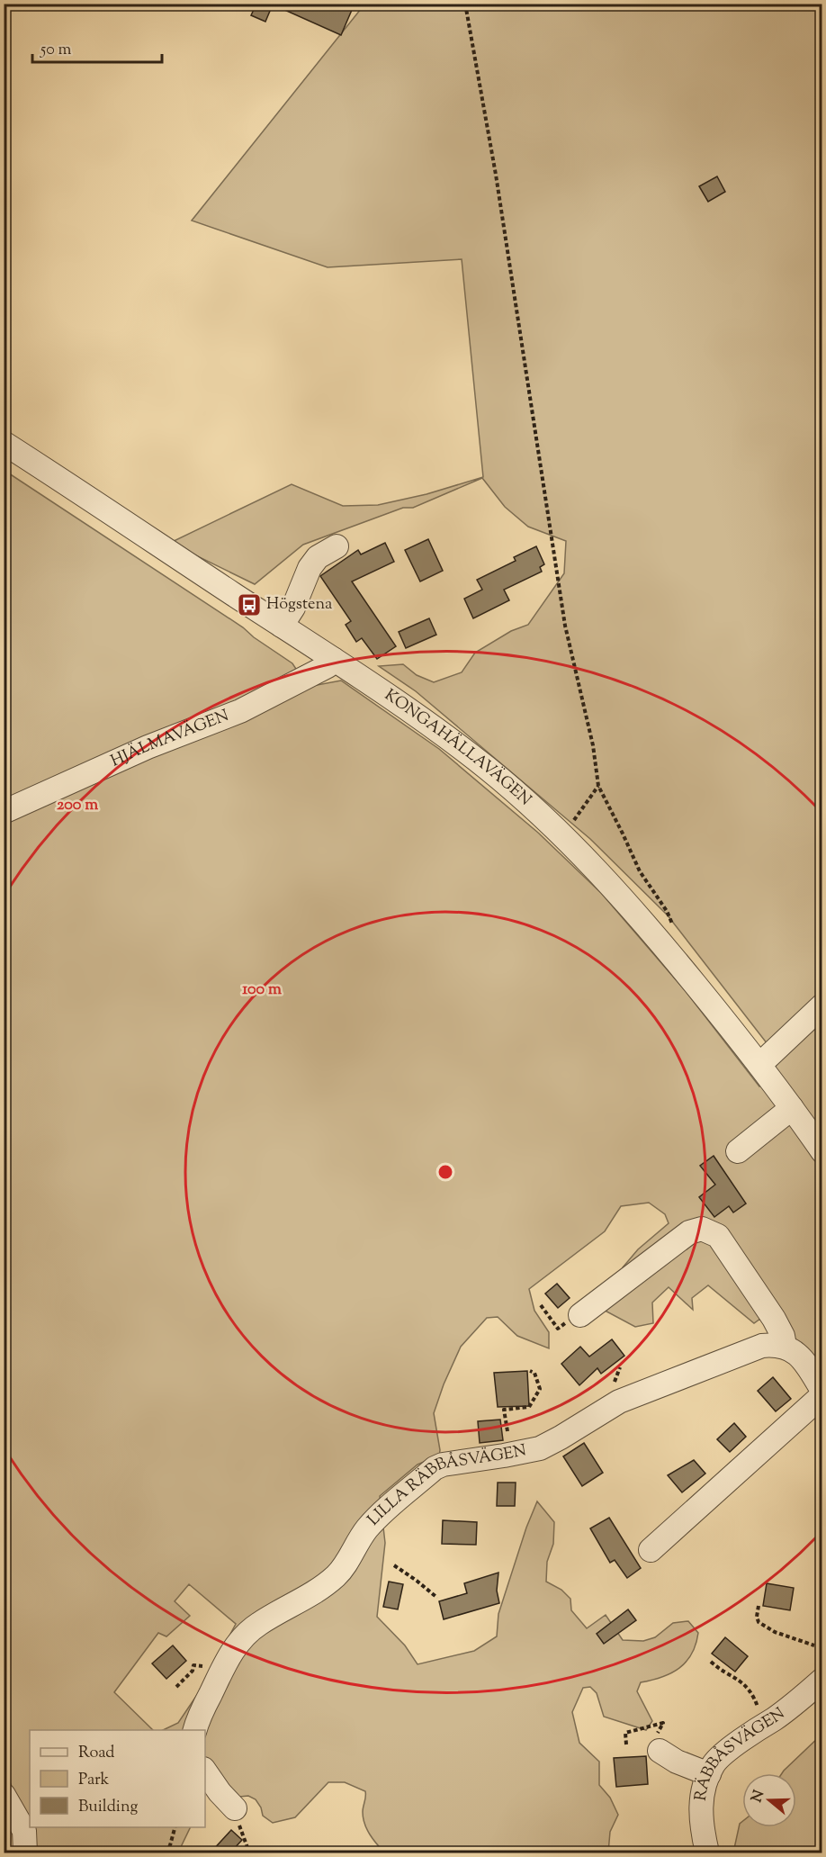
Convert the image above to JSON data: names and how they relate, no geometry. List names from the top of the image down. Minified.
{"streets":{"street":["HJÄLMAVÄGEN","KONGAHÄLLAVÄGEN","LILLA RÄBBÅSVÄGEN","RÄBBÅSVÄGEN"]},"crossings":[["HJÄLMAVÄGEN","KONGAHÄLLAVÄGEN"]],"places":{"bus stop":["Högstena"]},"legend":["Road","Park","Building"],"scale_bar":"50 m","north":"left","rings":["200 m","100 m"]}
